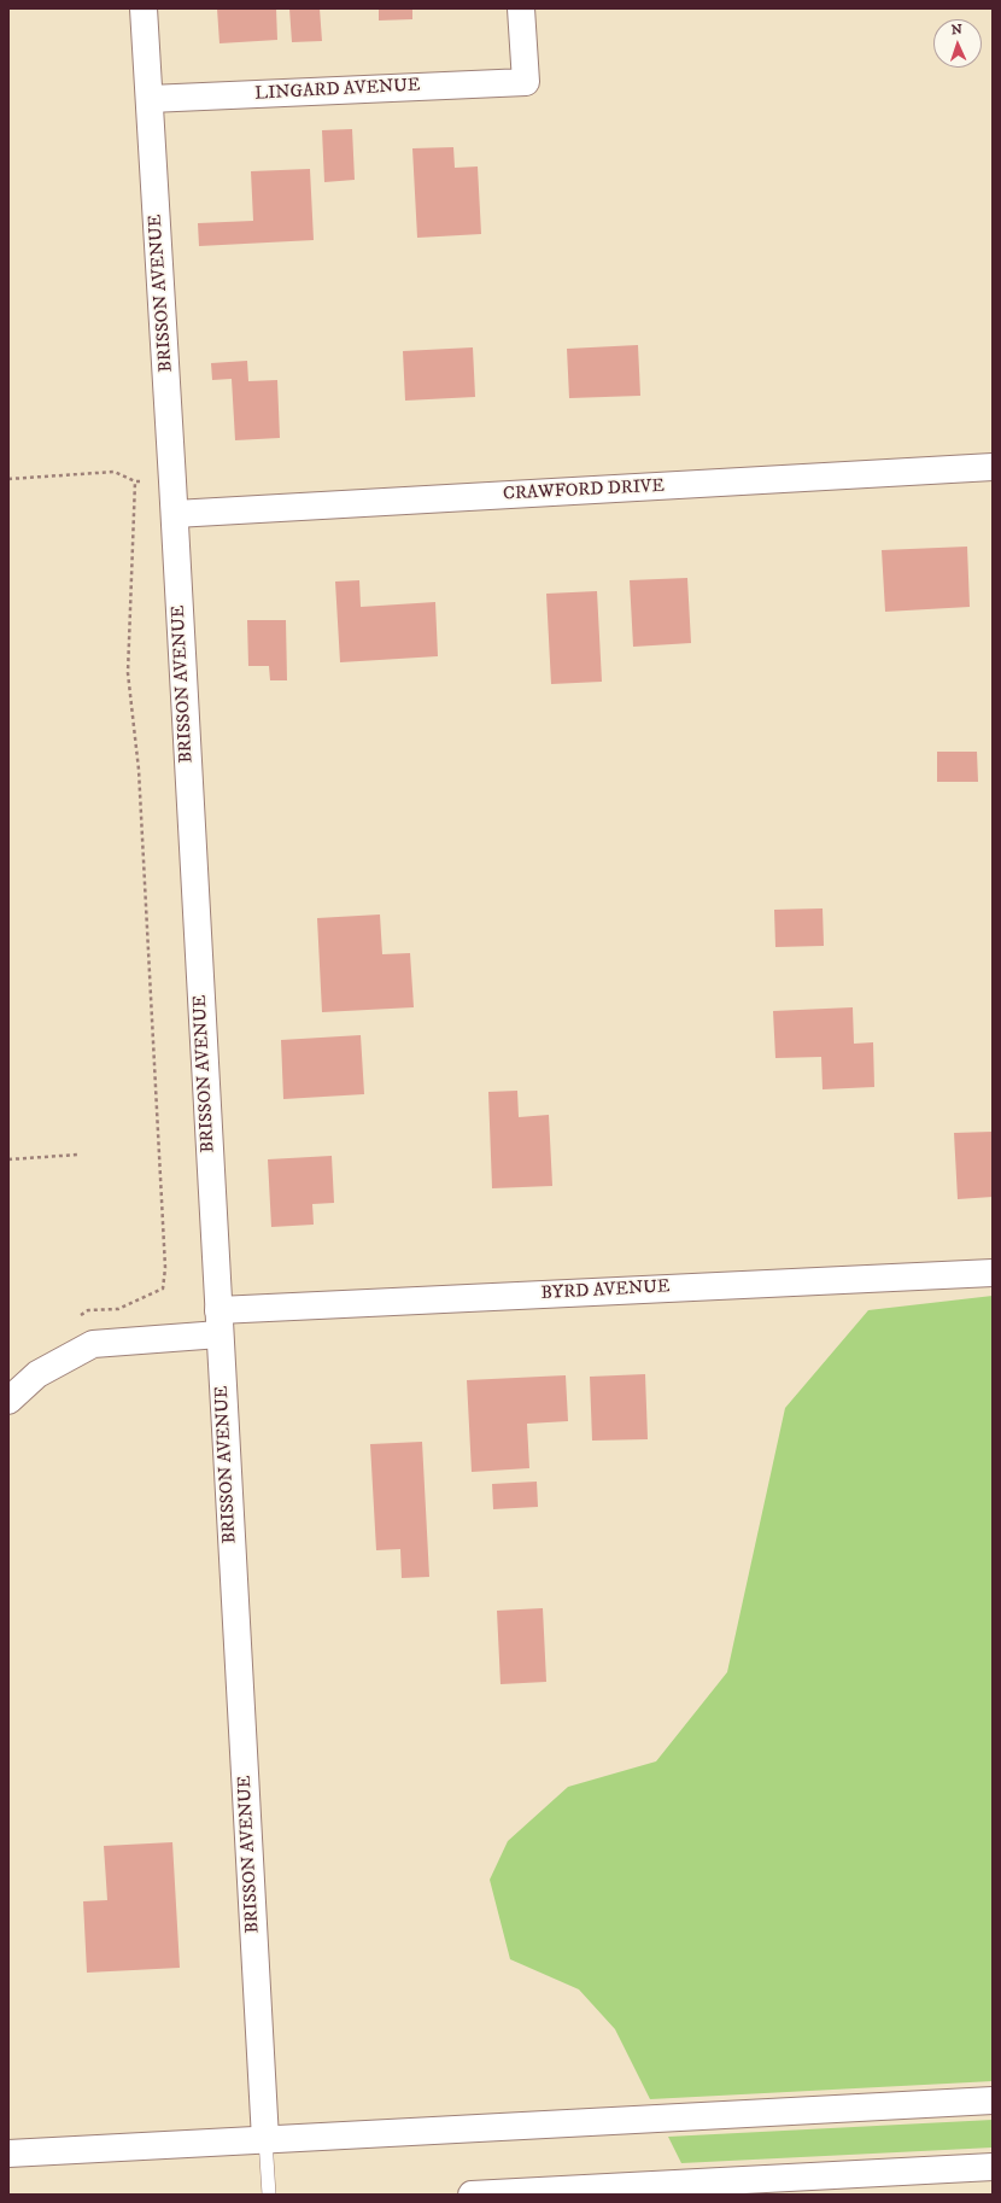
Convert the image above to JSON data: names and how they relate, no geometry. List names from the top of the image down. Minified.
{"streets":{"street":["LINGARD AVENUE","BRISSON AVENUE","CRAWFORD DRIVE","BYRD AVENUE"]},"crossings":[["LINGARD AVENUE","BRISSON AVENUE"],["BRISSON AVENUE","CRAWFORD DRIVE"],["BRISSON AVENUE","BYRD AVENUE"]],"north":"top"}
